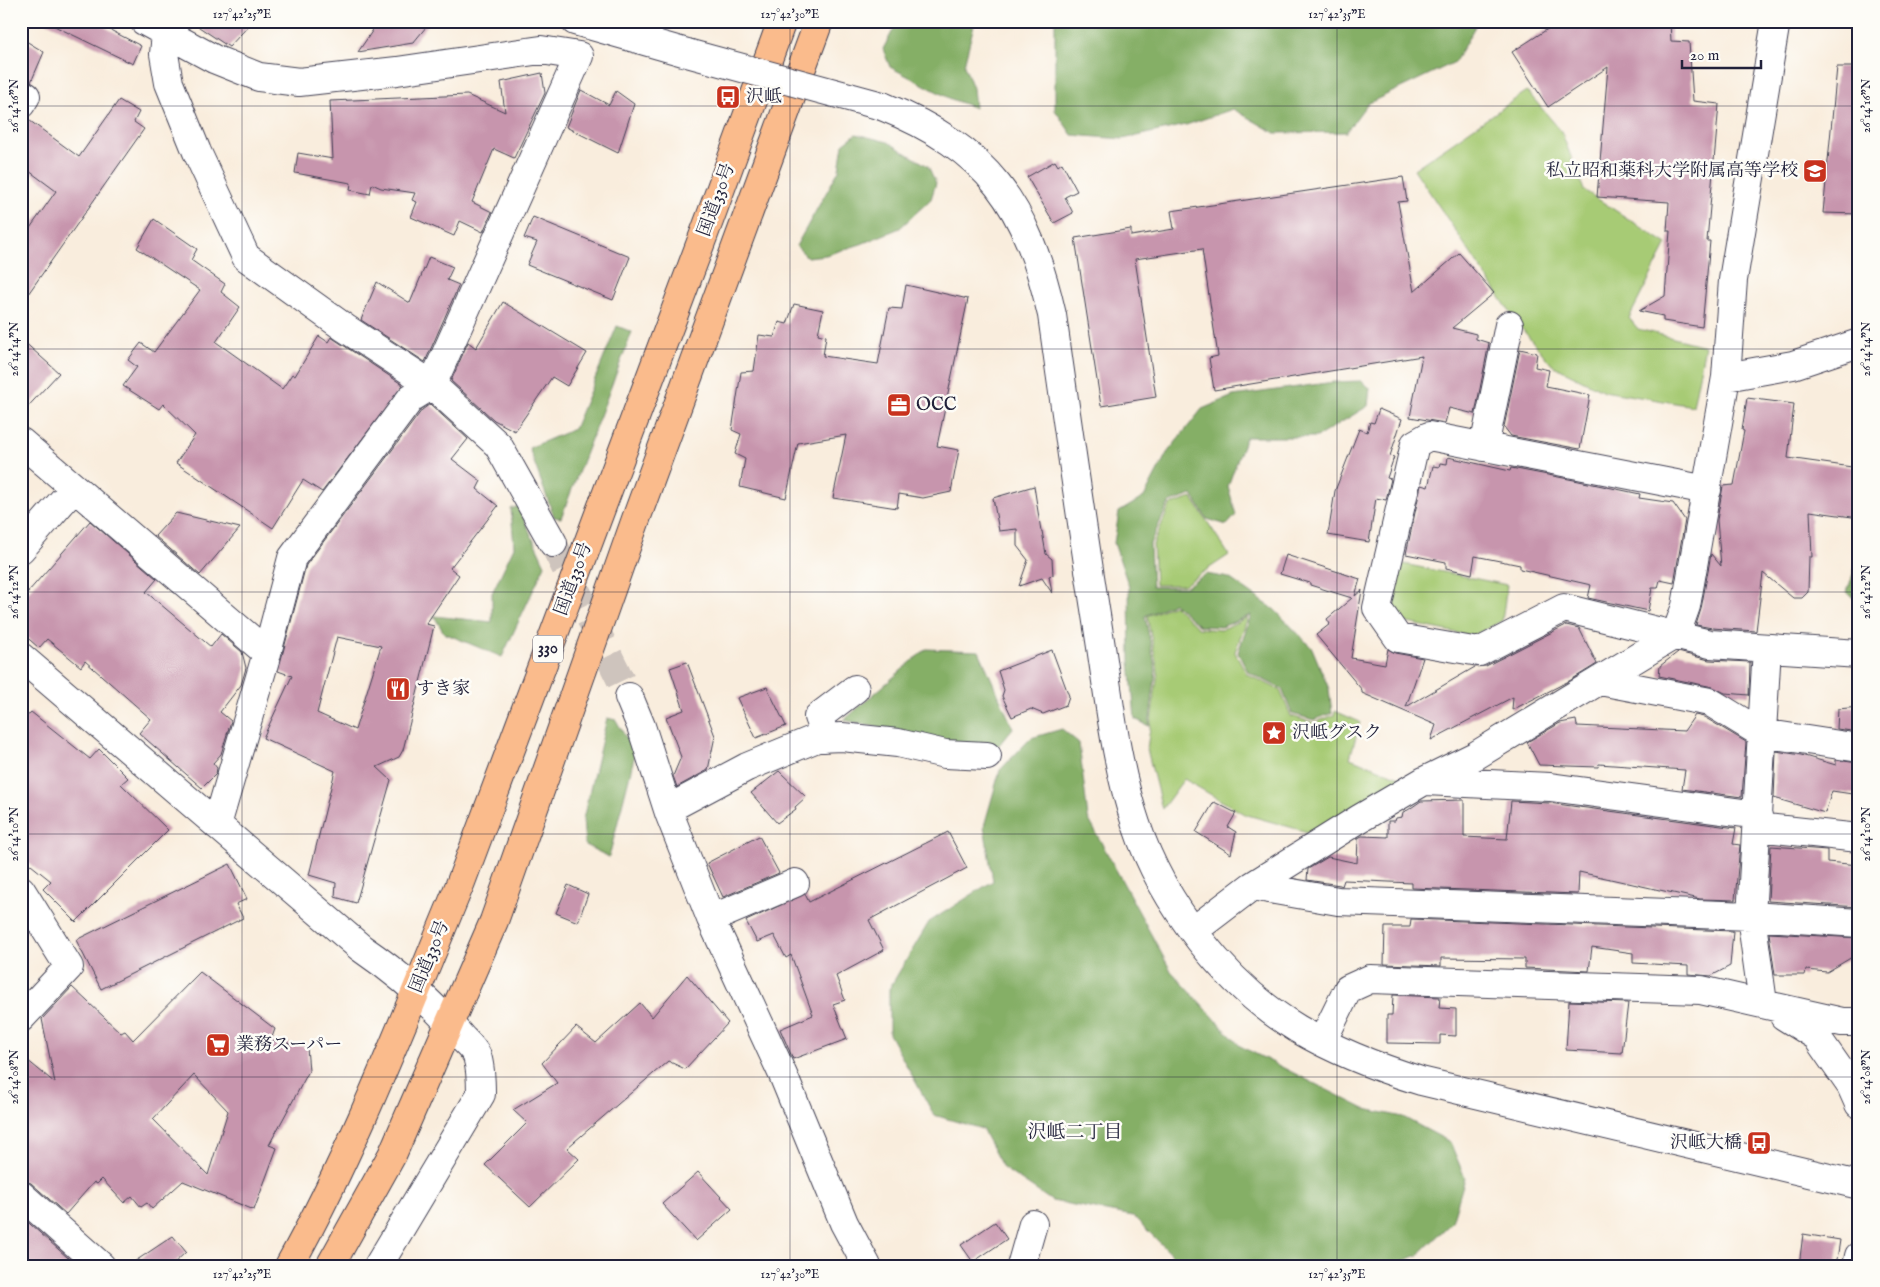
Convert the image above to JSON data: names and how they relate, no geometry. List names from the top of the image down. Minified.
{"streets":{"highway":["国道330号","330"]},"districts":["沢岻二丁目"],"places":{"bus stop":["沢岻","沢岻大橋"],"school or university":["私立昭和薬科大学附属高等学校"],"office":["OCC"],"restaurant":["すき家"],"place":["沢岻グスク"],"supermarket":["業務スーパー"]},"scale_bar":"20 m","coordinates":["127°42'25\"E","127°42'30\"E","127°42'35\"E","26°14'16\"N","26°14'14\"N","26°14'12\"N","26°14'10\"N","26°14'08\"N"]}
